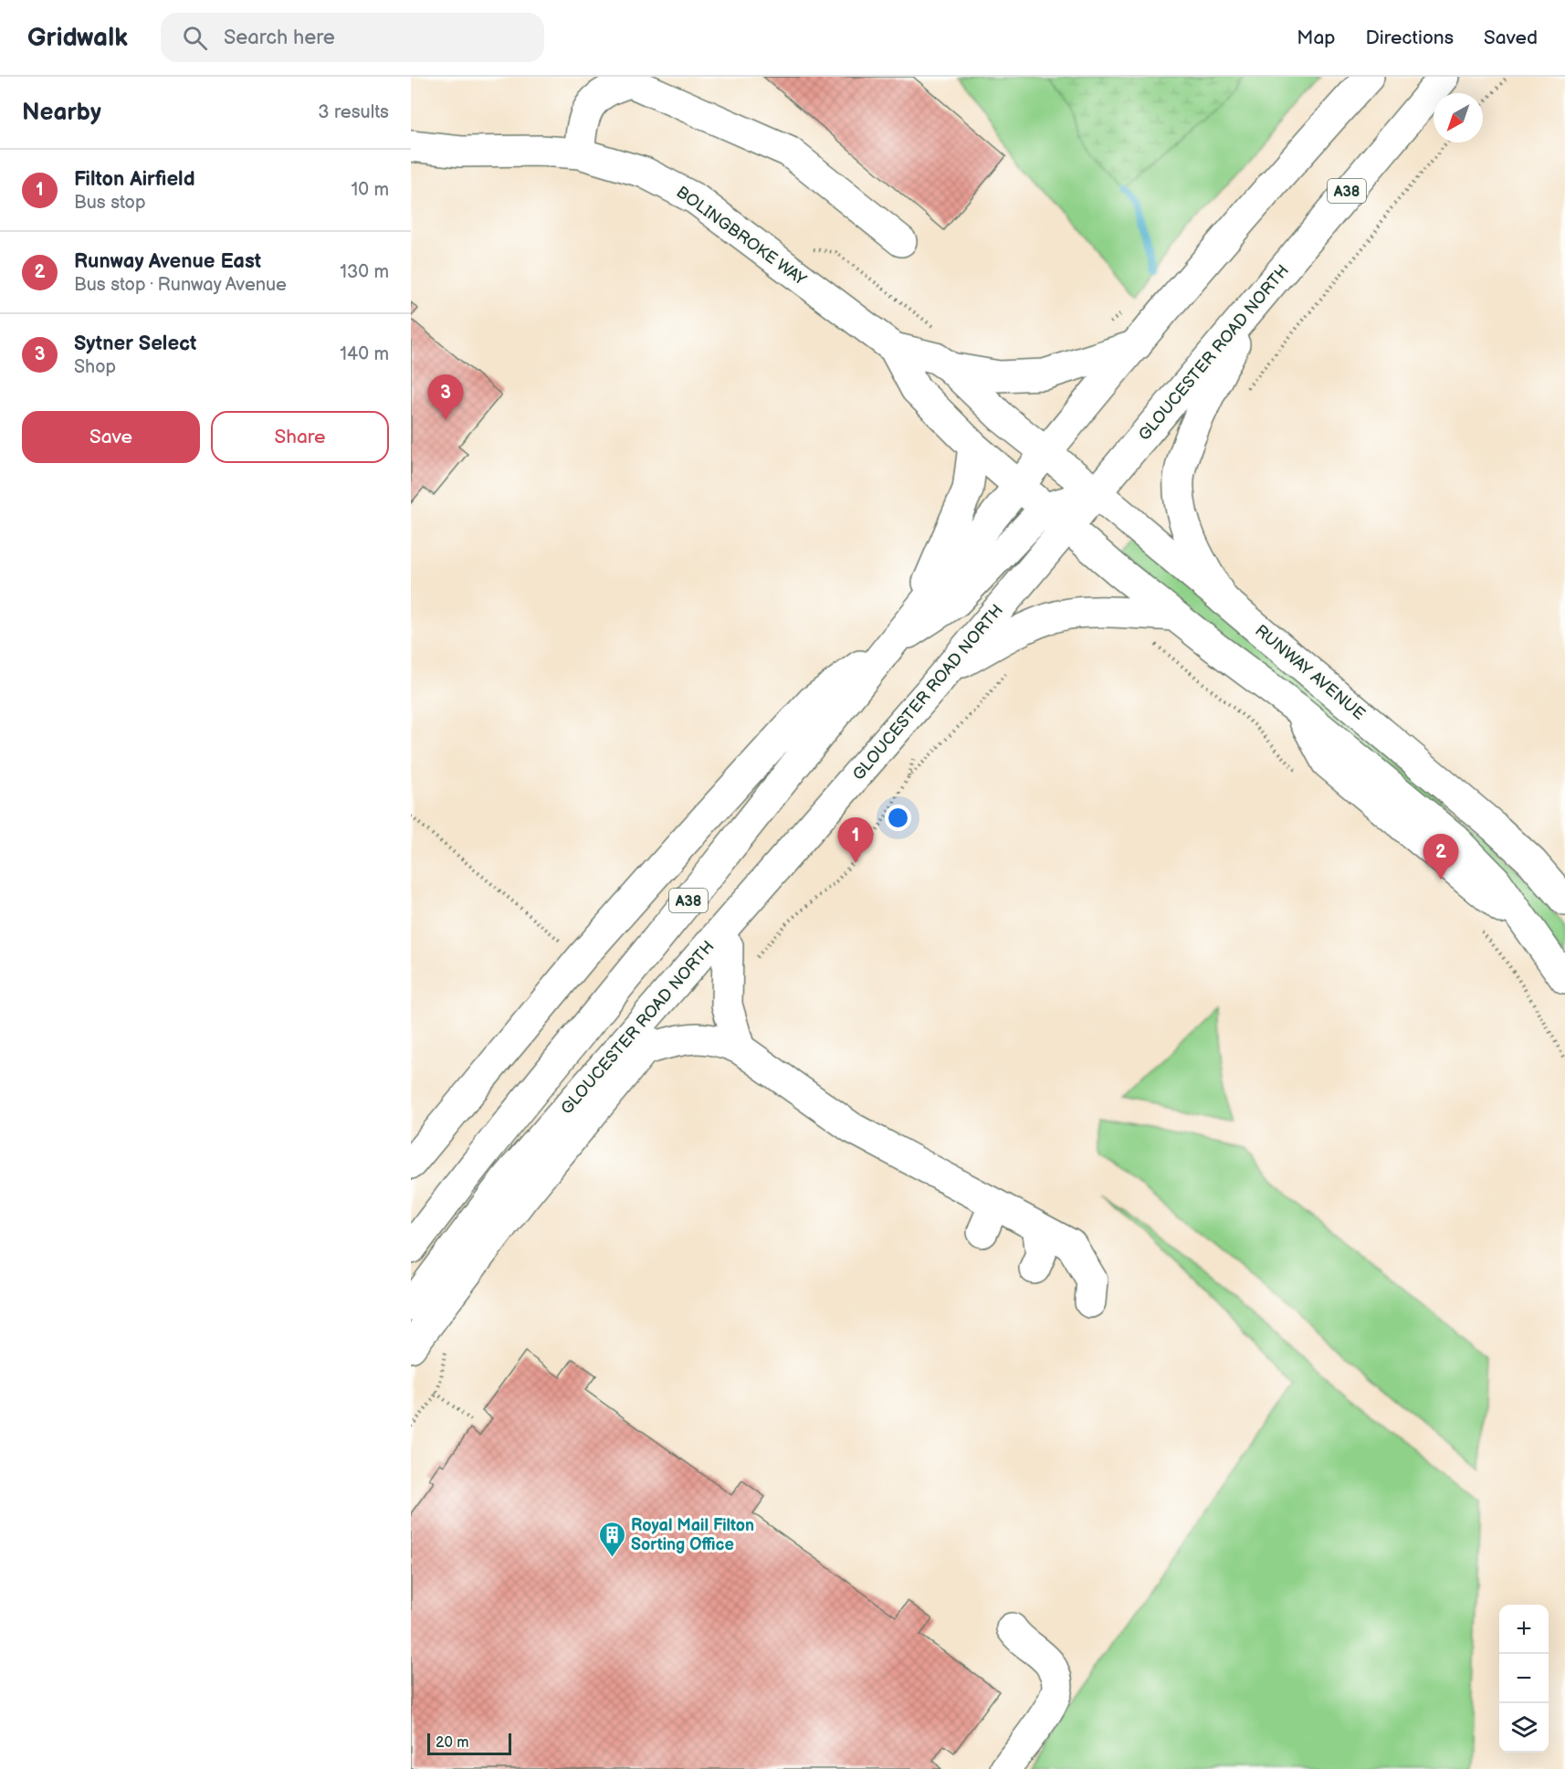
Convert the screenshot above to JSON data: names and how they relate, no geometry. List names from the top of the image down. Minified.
{"streets":{"main road":["A38","BOLINGBROKE WAY","GLOUCESTER ROAD NORTH","RUNWAY AVENUE"]},"crossings":[["A38","BOLINGBROKE WAY"],["A38","RUNWAY AVENUE"],["BOLINGBROKE WAY","RUNWAY AVENUE"],["GLOUCESTER ROAD NORTH","RUNWAY AVENUE"]],"places":{"building":["Royal Mail Filton Sorting Office"]},"scale_bar":"20 m","north":"bottom left","page":{"header":"Gridwalk","search":"Search here","nav":["Map","Directions","Saved"],"heading":["Nearby","3 results"],"list":[{"mark":"1","name":"Filton Airfield","note":"Bus stop","value":"10 m"},{"mark":"2","name":"Runway Avenue East","note":"Bus stop · Runway Avenue","value":"130 m"},{"mark":"3","name":"Sytner Select","note":"Shop","value":"140 m"}],"pins":["3","1","2"],"buttons":["Save","Share"],"map_buttons":["+","−"],"scale":"20 m"}}
